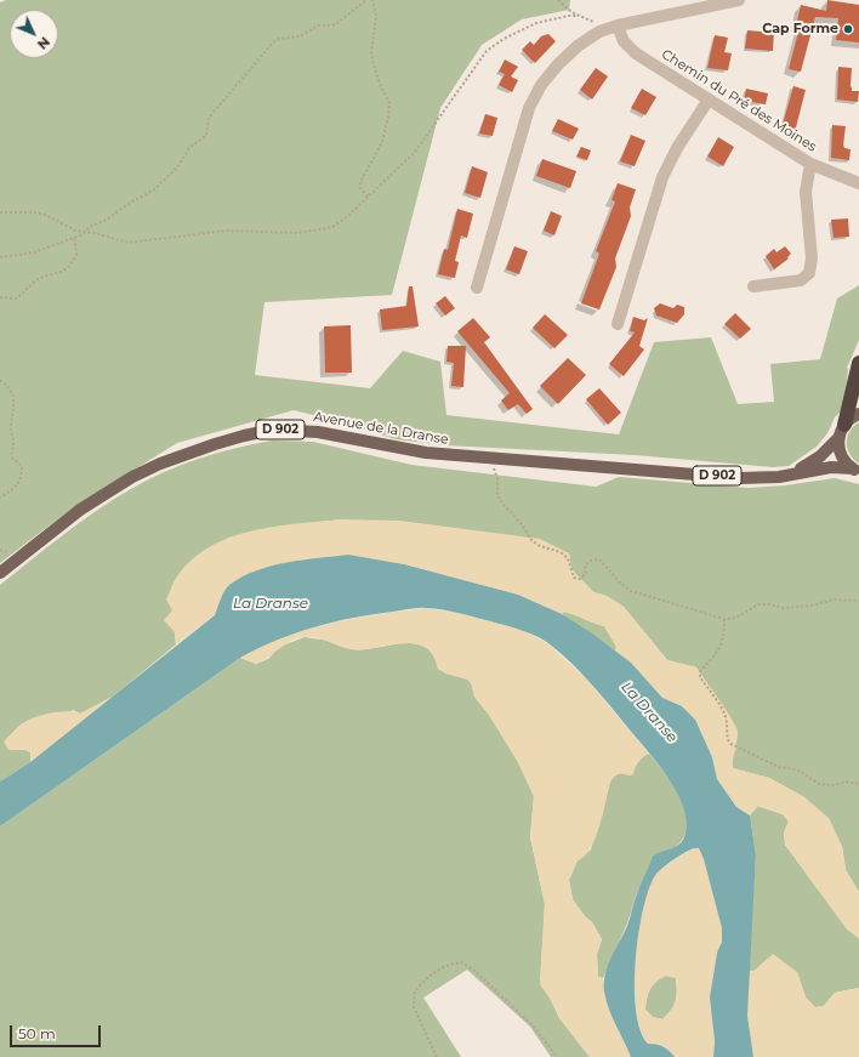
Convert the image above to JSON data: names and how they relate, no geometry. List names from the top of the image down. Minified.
{"streets":{"main road":["Avenue de la Dranse","D 902"],"street":["Chemin du Pré des Moines"]},"water":["La Dranse"],"places":["Cap Forme"],"scale_bar":"50 m","north":"bottom right"}
